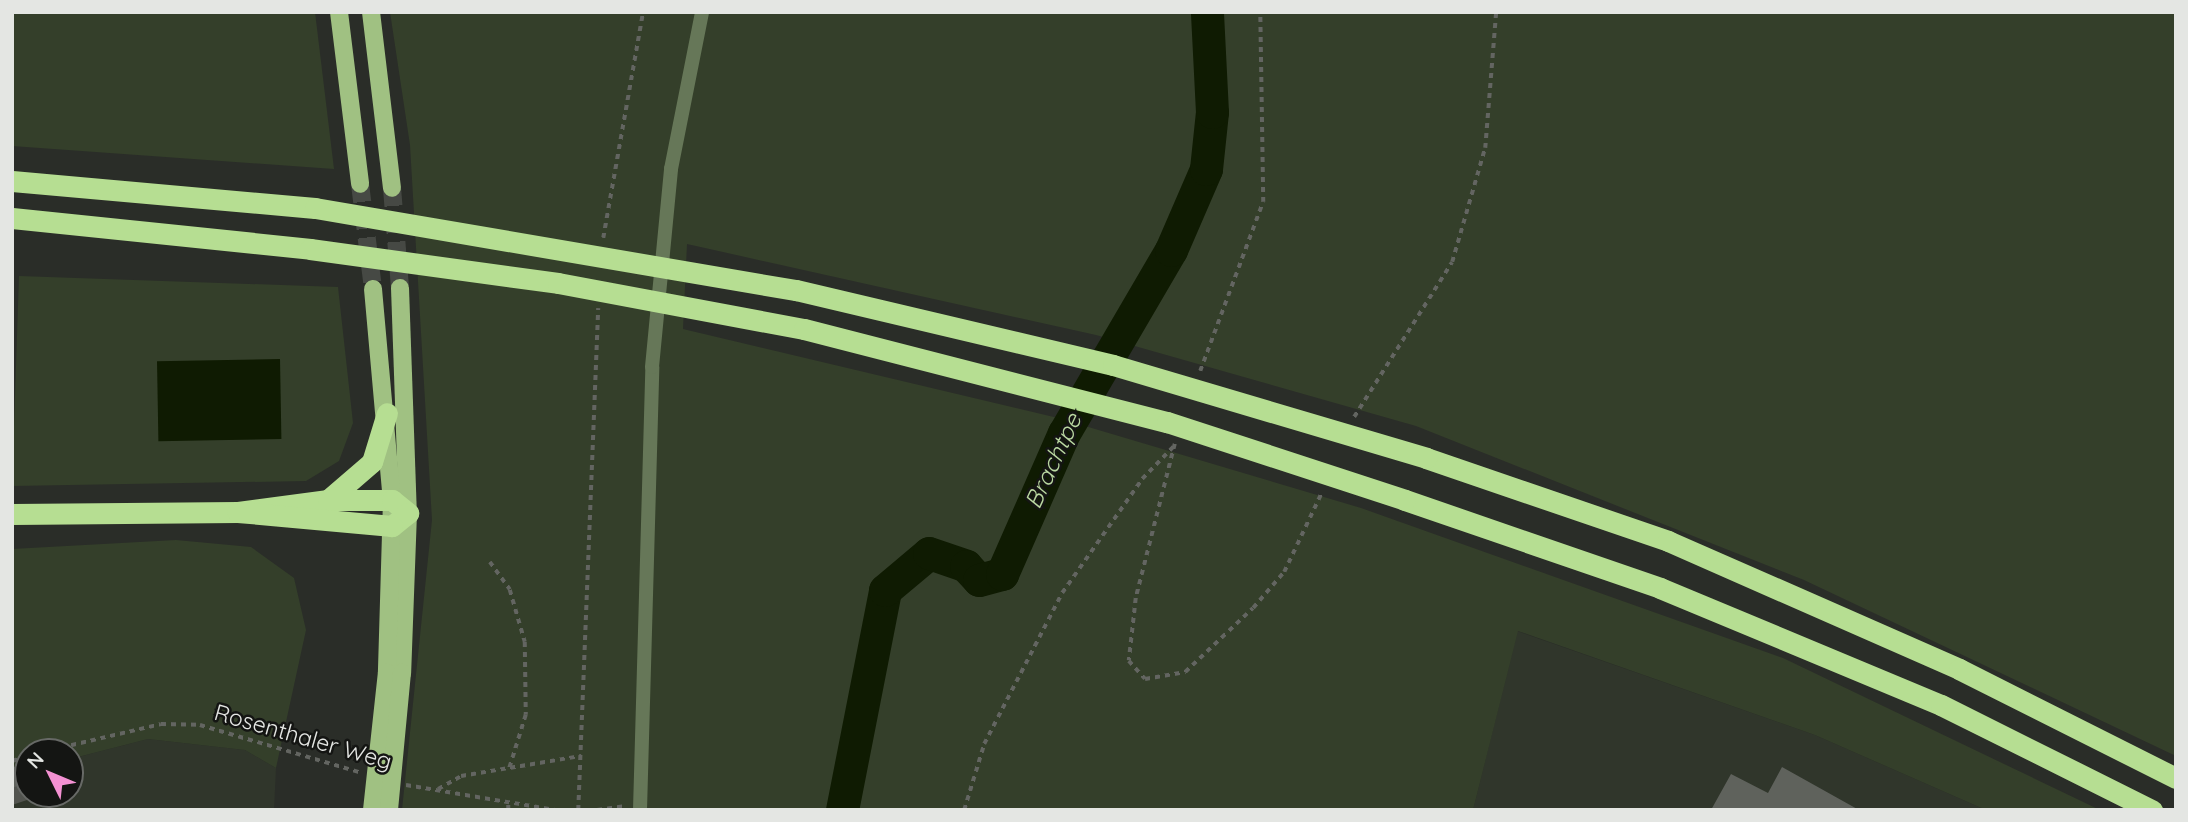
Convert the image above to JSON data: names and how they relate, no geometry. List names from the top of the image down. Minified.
{"streets":{"path":["Rosenthaler Weg"]},"water":["Brachtpe"],"north":"top left"}
